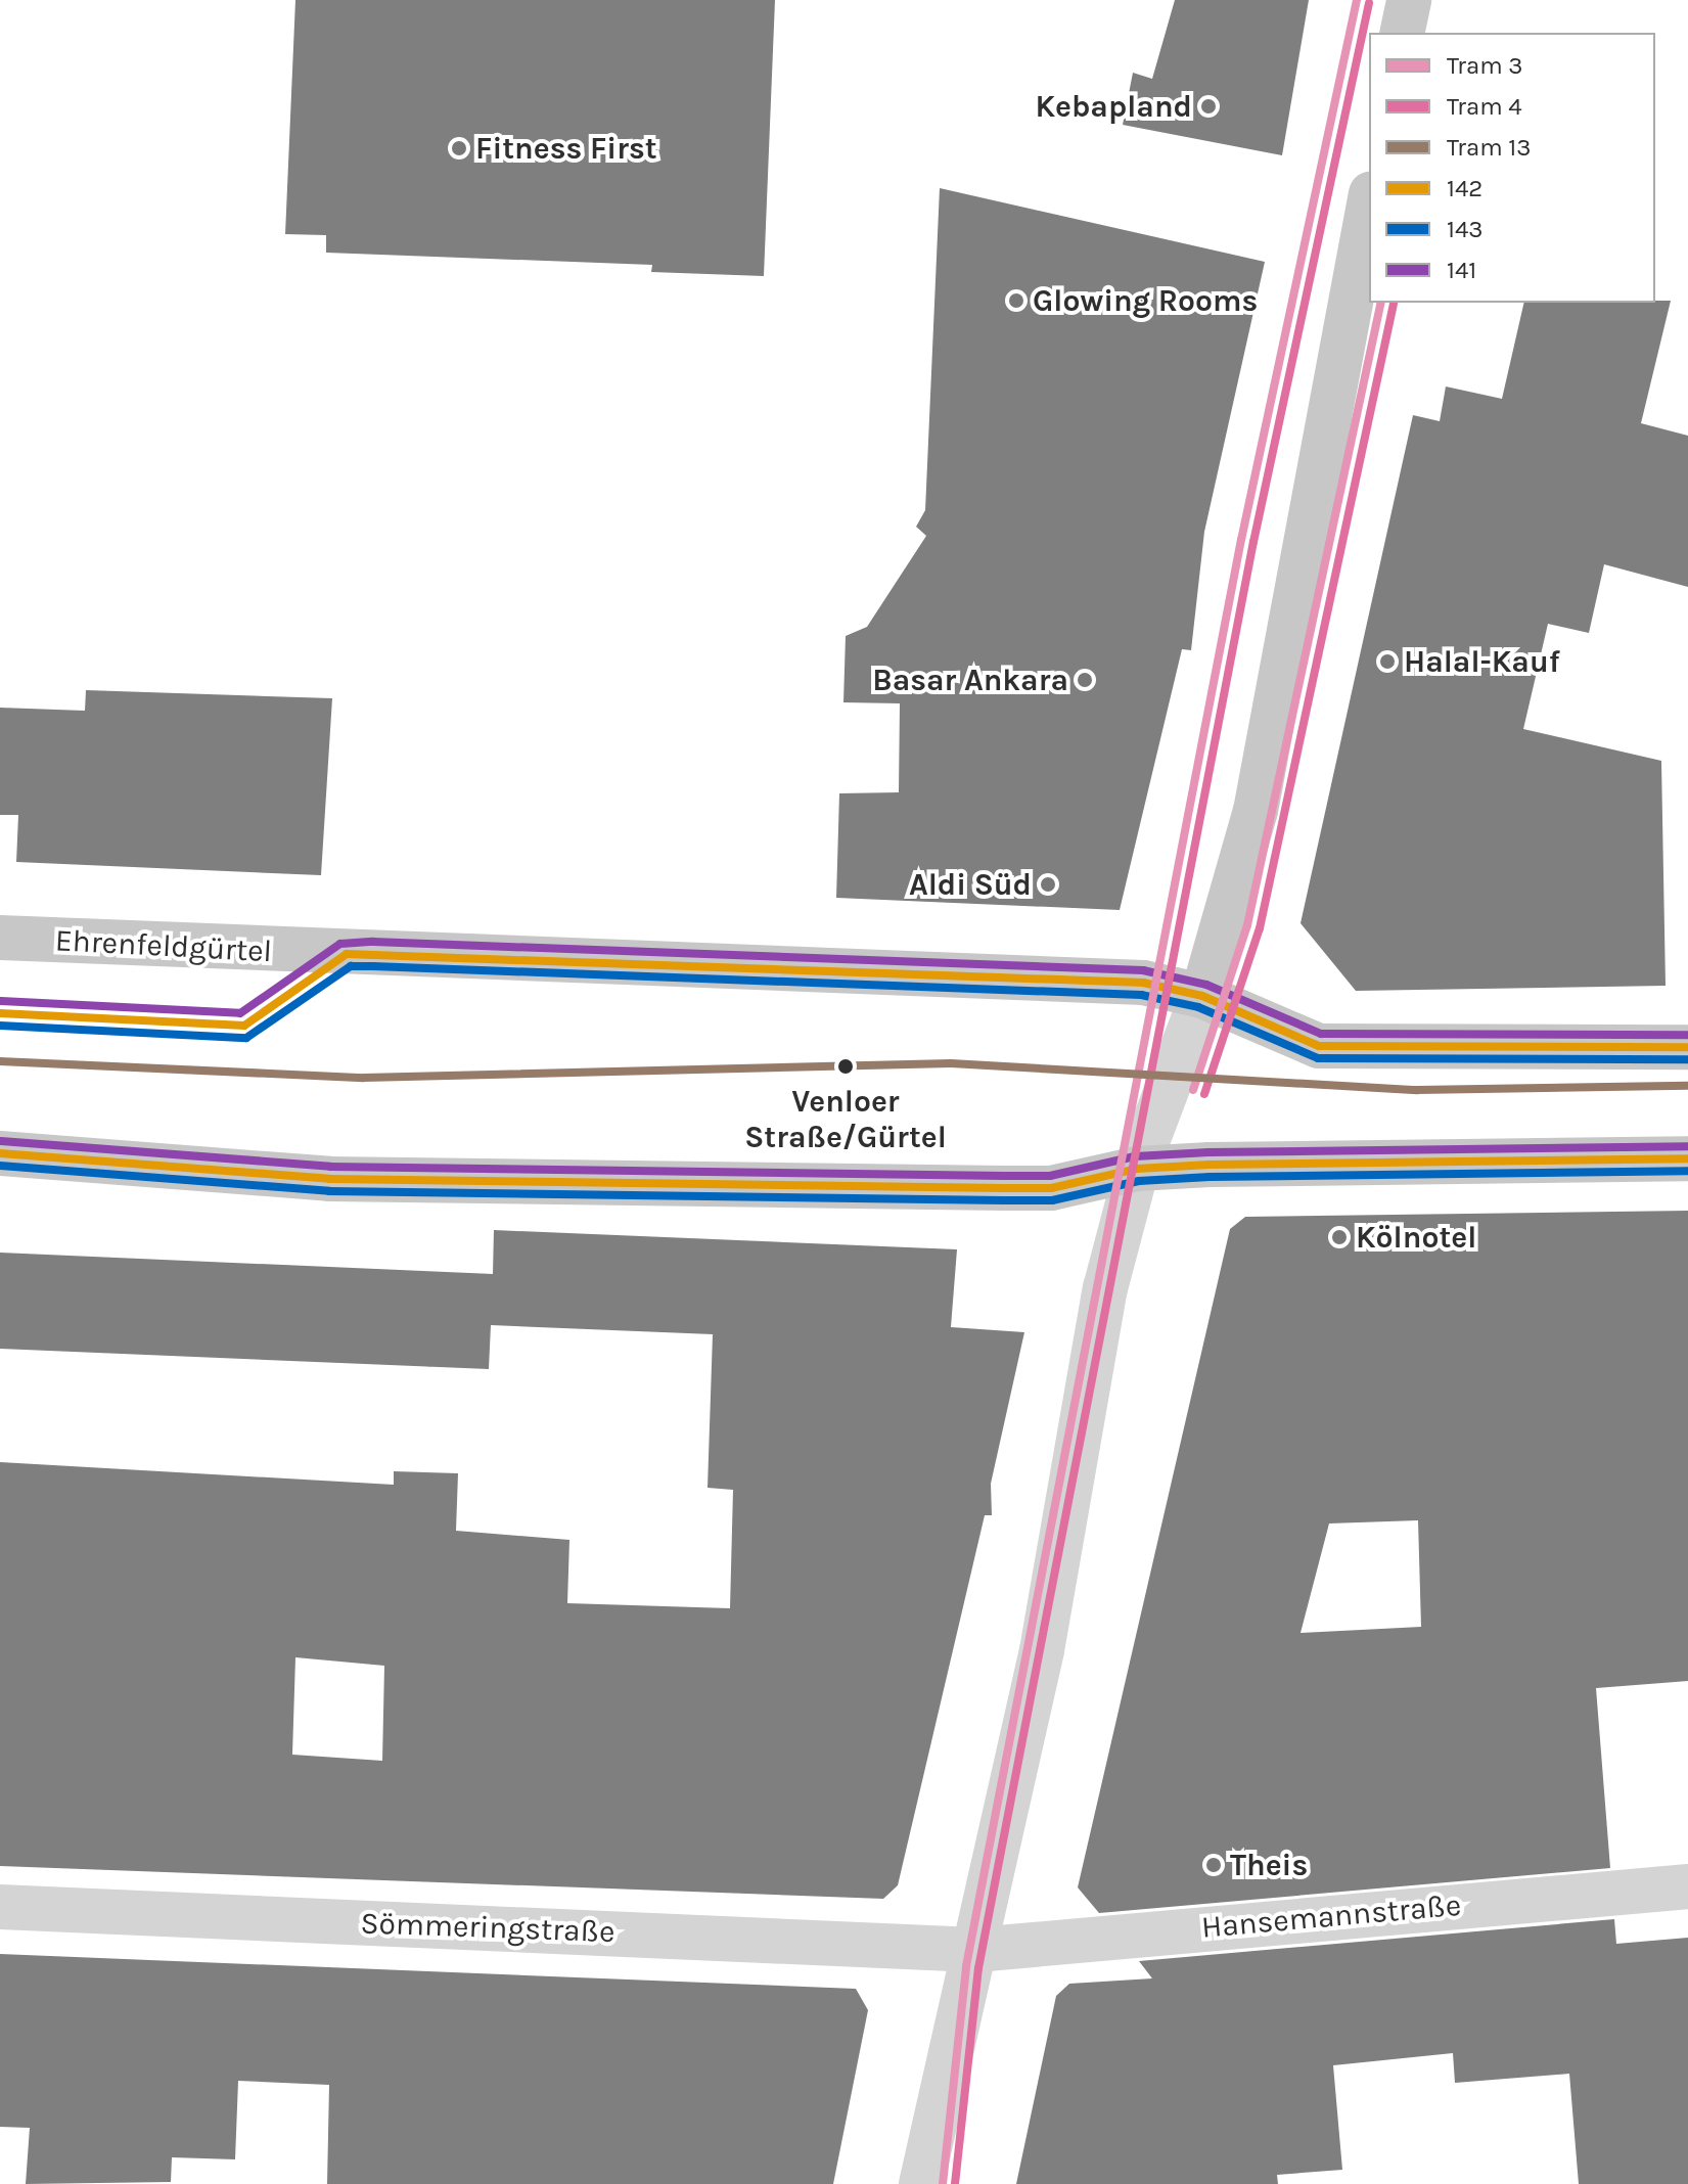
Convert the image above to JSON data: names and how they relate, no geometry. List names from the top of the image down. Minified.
{"streets":{"main road":["Ehrenfeldgürtel"],"street":["Hansemannstraße","Sömmeringstraße"]},"crossings":[["Hansemannstraße","Sömmeringstraße"]],"places":["Kebapland","Fitness First","Glowing Rooms","Halal-Kauf","Basar Ankara","Aldi Süd","Venloer Straße/Gürtel","Kölnotel","Theis"],"lines":["tram line 3","tram line 4","transit line 141","transit line 142","transit line 143","tram line 13"],"legend":["Tram 3","Tram 4","Tram 13","142","143","141"]}
